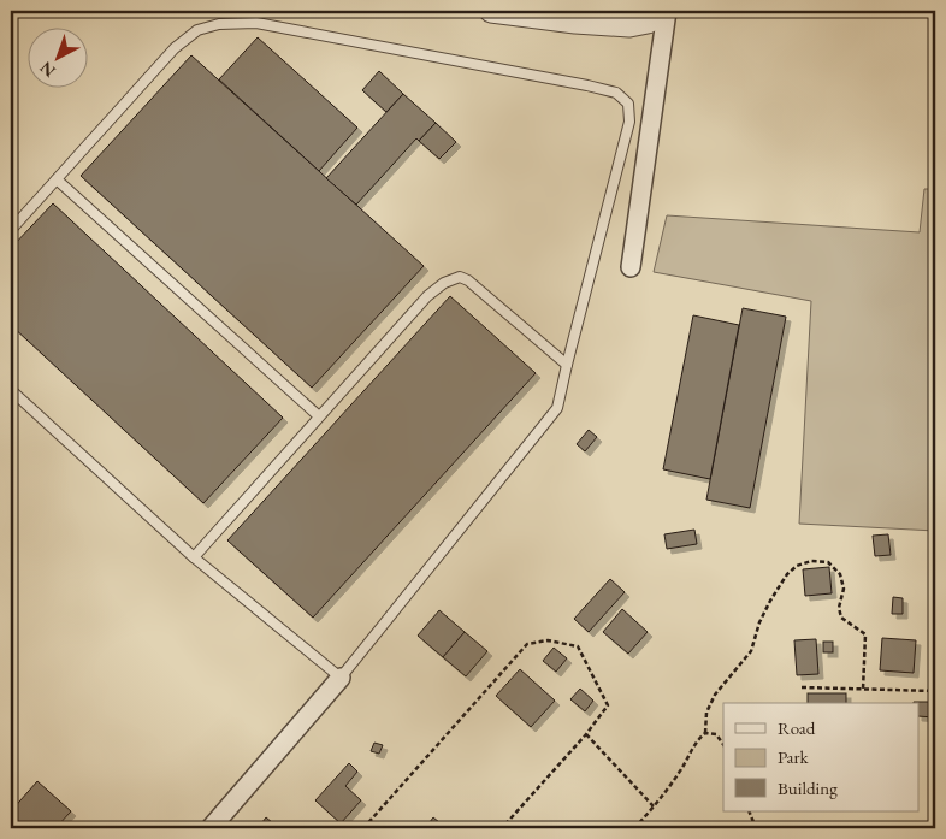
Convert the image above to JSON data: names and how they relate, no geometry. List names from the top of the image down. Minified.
{"legend":["Road","Park","Building"],"north":"bottom left"}
